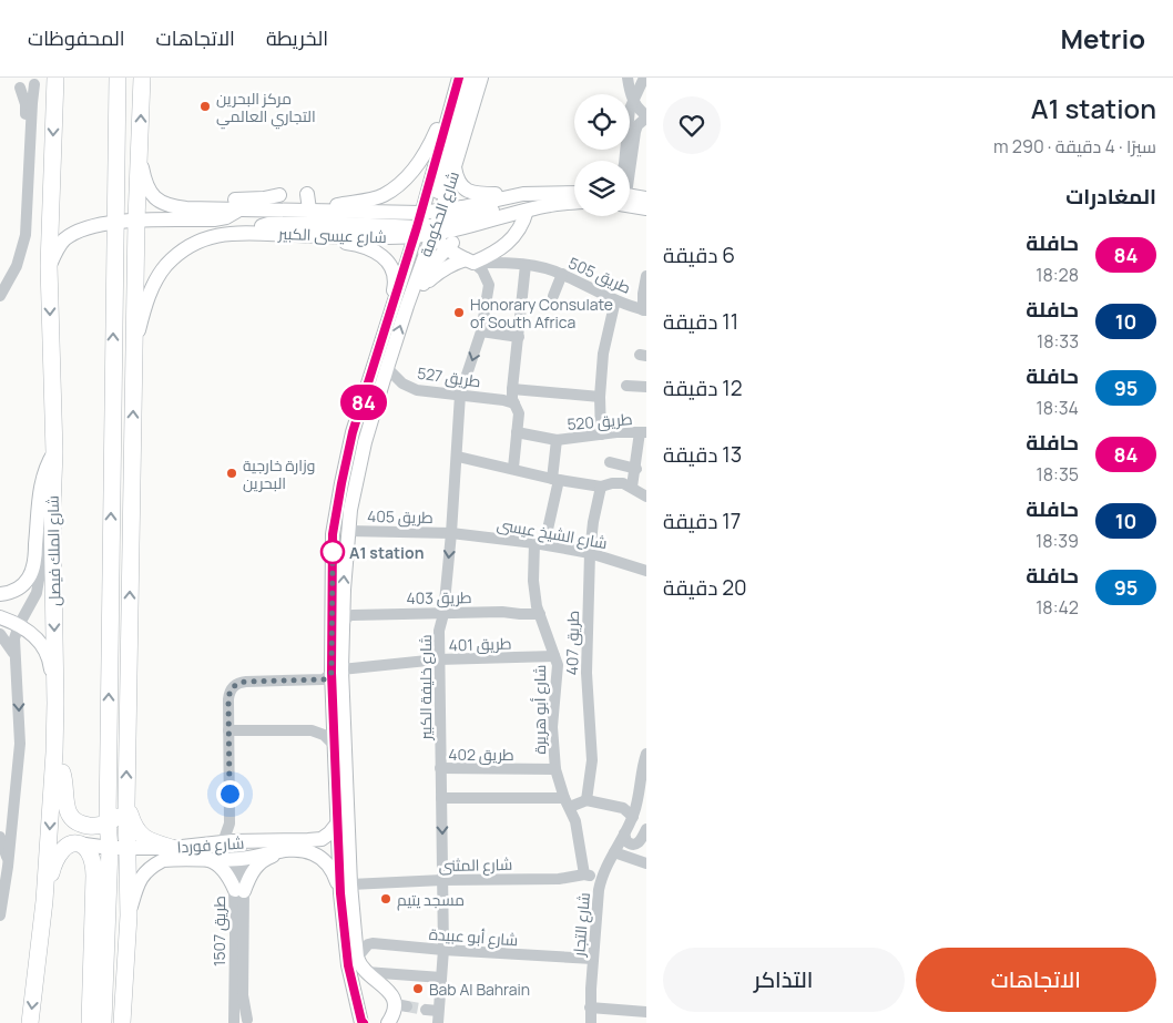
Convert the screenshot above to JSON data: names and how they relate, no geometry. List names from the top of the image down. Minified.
{"streets":{"highway":["شارع الملك فيصل"],"main road":["شارع الحكومة","شارع عيسى الكبير","شارع فوردا"],"street":["طريق 505","طريق 527","طريق 520","طريق 405","شارع الشيخ عيسى","طريق 403","طريق 407","طريق 401","شارع خليفة الكبير","شارع أبو هريرة","طريق 402","شارع المثنى","شارع التجار","طريق 1507","شارع أبو عبيدة"]},"crossings":[["شارع الحكومة","شارع عيسى الكبير"],["شارع الحكومة","طريق 527"],["شارع الحكومة","طريق 405"],["شارع الحكومة","طريق 403"],["شارع الحكومة","طريق 401"],["شارع الحكومة","شارع فوردا"],["شارع الحكومة","شارع المثنى"],["شارع الحكومة","شارع أبو عبيدة"],["شارع عيسى الكبير","شارع الملك فيصل"],["طريق 505","شارع خليفة الكبير"],["طريق 527","شارع خليفة الكبير"],["طريق 520","شارع أبو هريرة"],["طريق 405","شارع الشيخ عيسى"],["طريق 405","شارع خليفة الكبير"],["شارع الشيخ عيسى","طريق 407"],["شارع الشيخ عيسى","شارع خليفة الكبير"],["شارع الشيخ عيسى","شارع أبو هريرة"],["طريق 403","شارع خليفة الكبير"],["طريق 403","شارع أبو هريرة"],["طريق 401","شارع خليفة الكبير"],["طريق 401","شارع أبو هريرة"],["شارع خليفة الكبير","طريق 402"],["شارع خليفة الكبير","شارع المثنى"],["شارع خليفة الكبير","شارع أبو عبيدة"],["شارع أبو هريرة","طريق 402"],["شارع أبو هريرة","شارع المثنى"],["شارع فوردا","شارع المثنى"],["شارع فوردا","طريق 1507"],["شارع المثنى","شارع التجار"],["شارع التجار","شارع أبو عبيدة"]],"places":["مركز البحرين التجاري العالمي","Honorary Consulate of South Africa","وزارة خارجية البحرين","A1 station","مسجد يتيم","Bab Al Bahrain"],"lines":["bus line 84"],"page":{"header":"Metrio","nav":["الخريطة","الاتجاهات","المحفوظات"],"heading":[["A1 station","سيرًا · 4 دقيقة · 290 m"],"المغادرات"],"on_map":"84","list":[{"mark":"84","name":"حافلة","note":"18:28","value":"6 دقيقة"},{"mark":"10","name":"حافلة","note":"18:33","value":"11 دقيقة"},{"mark":"95","name":"حافلة","note":"18:34","value":"12 دقيقة"},{"mark":"84","name":"حافلة","note":"18:35","value":"13 دقيقة"},{"mark":"10","name":"حافلة","note":"18:39","value":"17 دقيقة"},{"mark":"95","name":"حافلة","note":"18:42","value":"20 دقيقة"}],"buttons":["الاتجاهات","التذاكر"]}}
